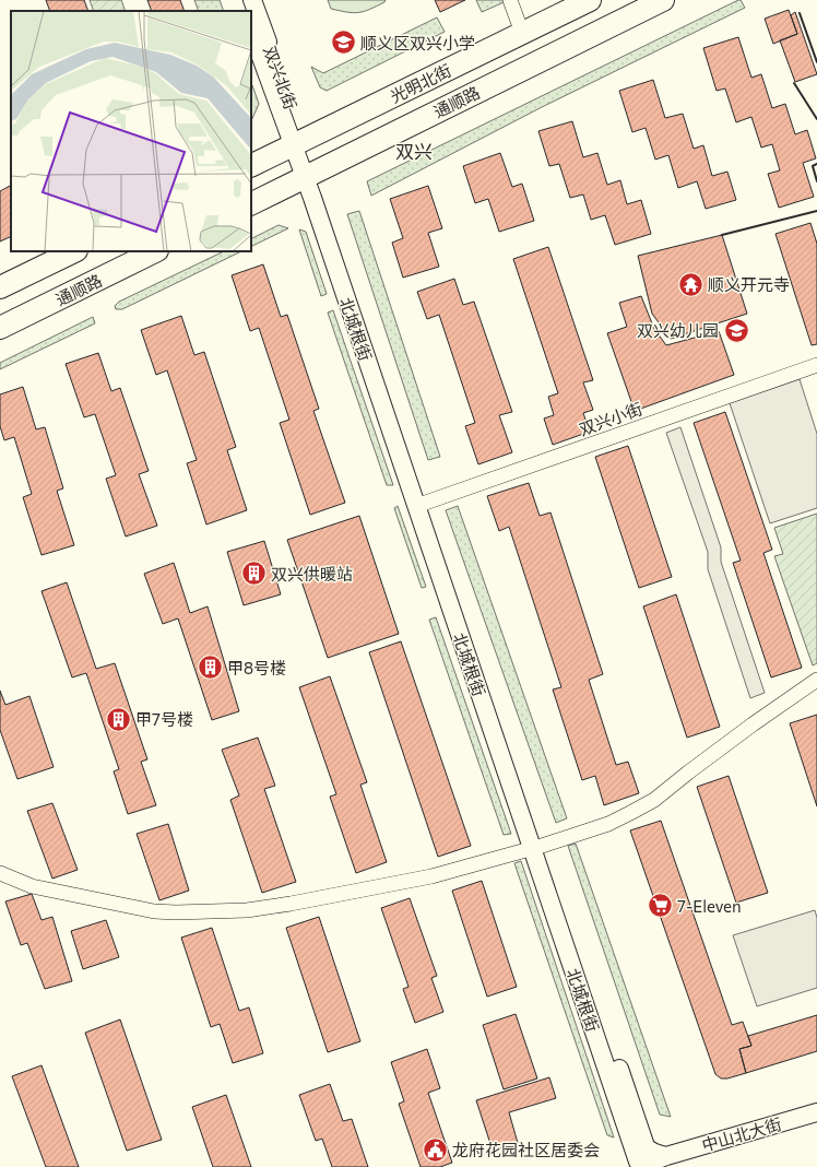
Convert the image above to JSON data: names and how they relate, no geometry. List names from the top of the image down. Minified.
{"streets":{"main road":["光明北街","通顺路"],"street":["双兴北街","北城根街","双兴小街","中山北大街"]},"crossings":[["双兴北街","光明北街"],["双兴北街","通顺路"],["双兴北街","北城根街"],["光明北街","通顺路"],["光明北街","北城根街"],["通顺路","北城根街"],["北城根街","双兴小街"],["北城根街","中山北大街"]],"districts":["双兴"],"places":{"school or university":["顺义区双兴小学","双兴幼儿园"],"temple":["顺义开元寺"],"building":["双兴供暖站","甲8号楼","甲7号楼"],"supermarket":["7-Eleven"],"public building":["龙府花园社区居委会"]}}
